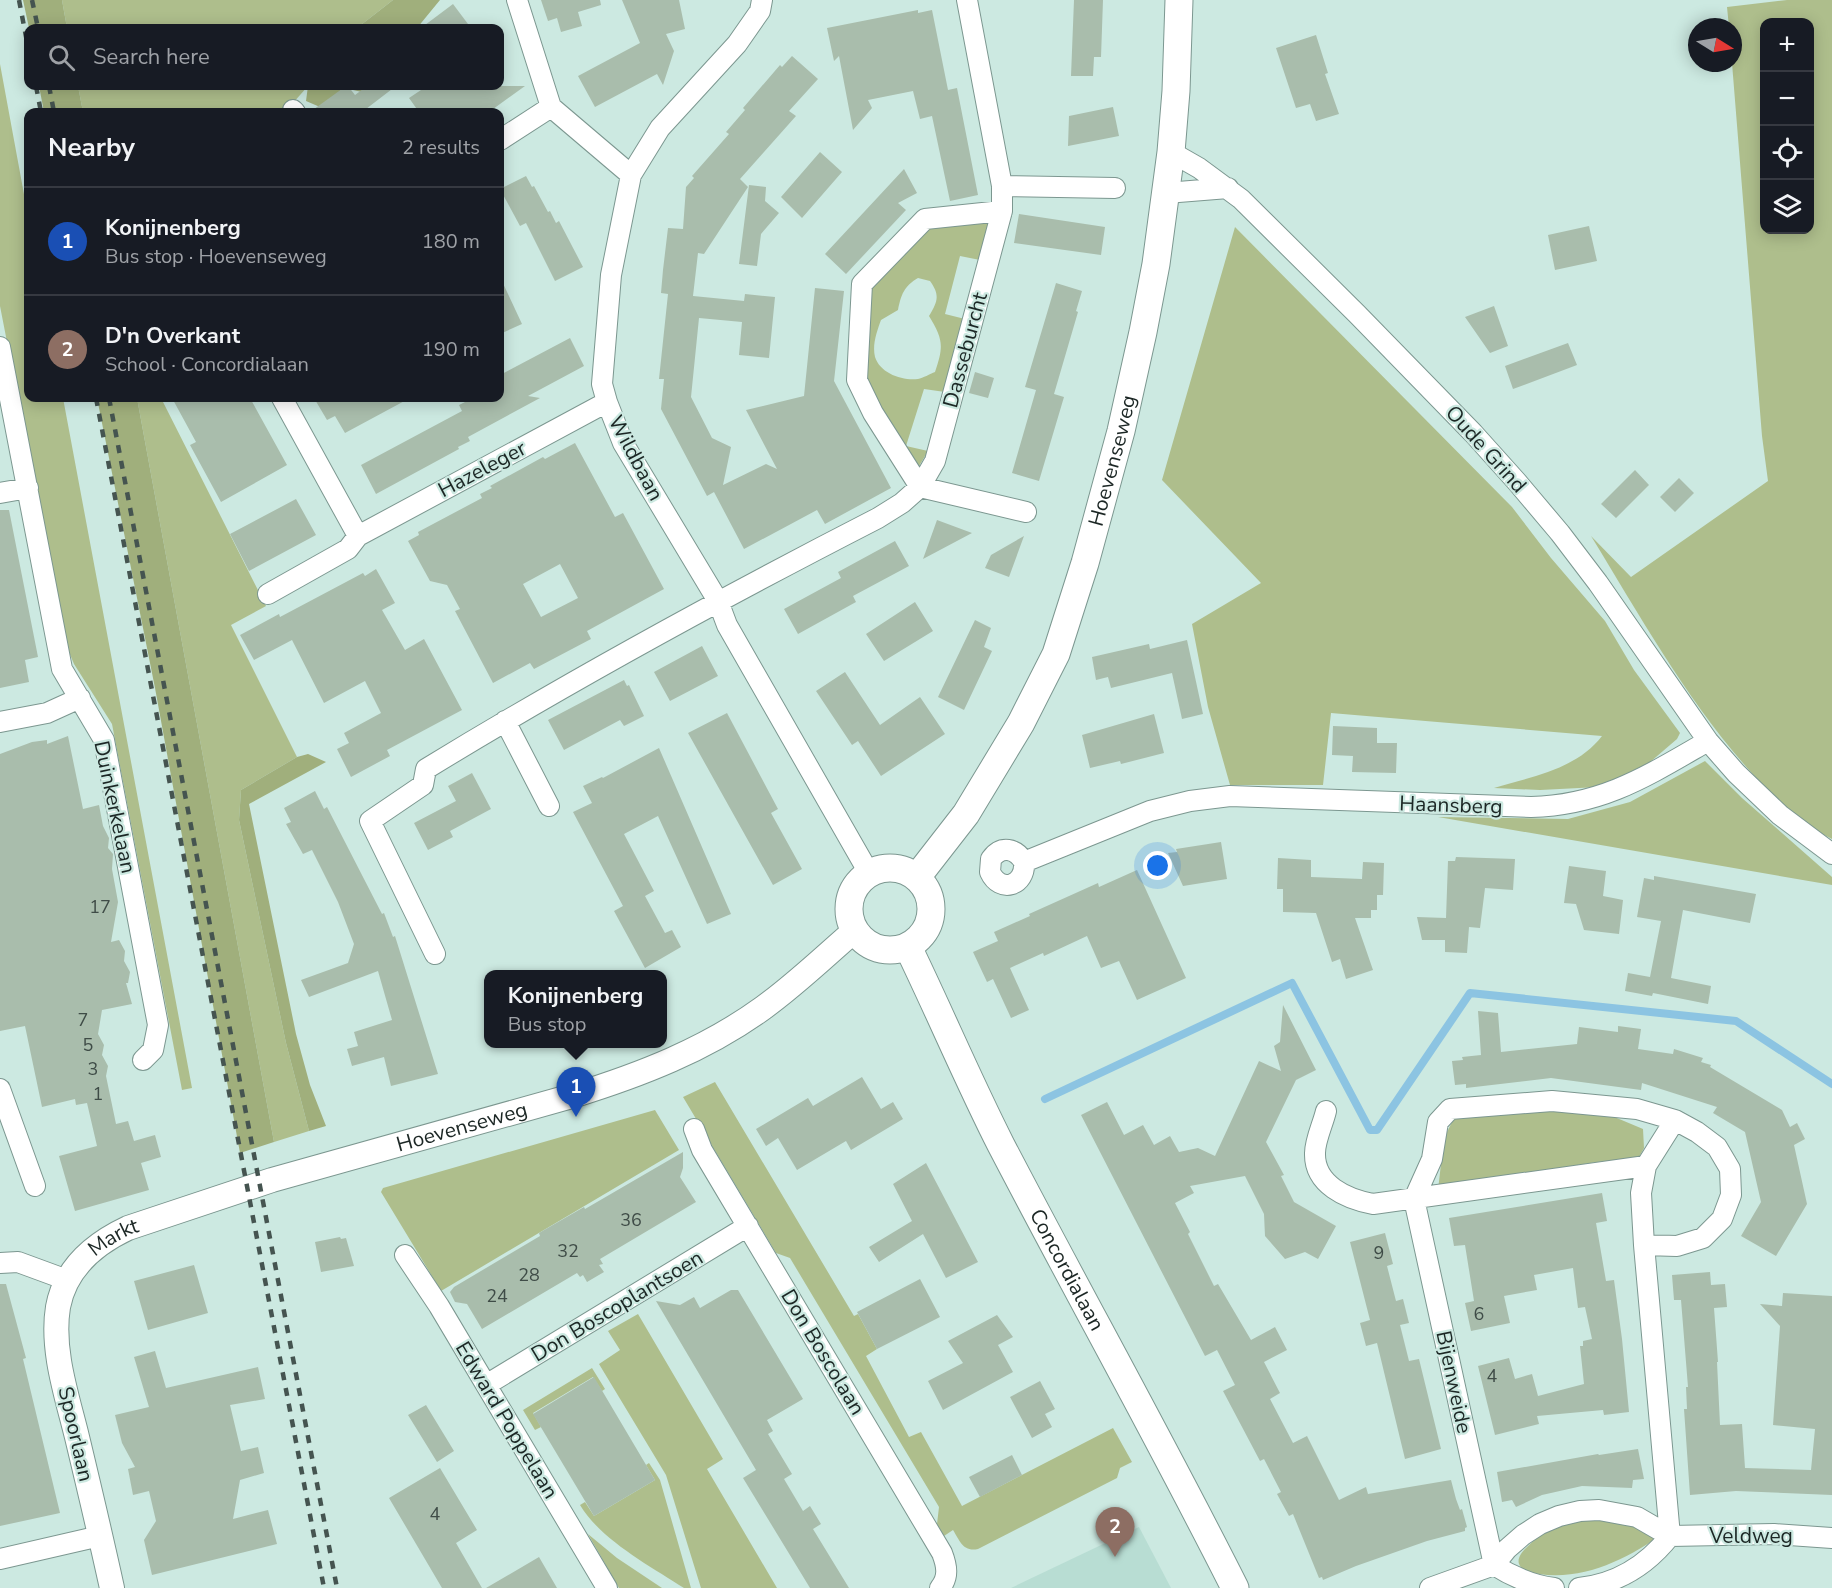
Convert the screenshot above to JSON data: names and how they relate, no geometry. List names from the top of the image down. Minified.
{"streets":{"main road":["Hoevenseweg","Concordialaan"],"street":["Dasseburcht","Oude Grind","Wildbaan","Hazeleger","Haansberg","Duinkerkelaan","Markt","Don Boscoplantsoen","Don Boscolaan","Bijenweide","Edward Poppelaan","Spoorlaan","Veldweg"]},"crossings":[["Dasseburcht","Wildbaan"],["Oude Grind","Hoevenseweg"],["Oude Grind","Haansberg"],["Wildbaan","Hoevenseweg"],["Wildbaan","Hazeleger"],["Wildbaan","Concordialaan"],["Hoevenseweg","Markt"],["Hoevenseweg","Concordialaan"],["Markt","Spoorlaan"],["Don Boscoplantsoen","Don Boscolaan"],["Don Boscoplantsoen","Edward Poppelaan"]],"house_numbers":["17","7","5","3","1","36","32","9","28","24","6","4","4"],"north":"right","page":{"map_buttons":["+","−"],"search":"Search here","heading":["Nearby","2 results"],"list":[{"mark":"1","name":"Konijnenberg","note":"Bus stop · Hoevenseweg","value":"180 m"},{"mark":"2","name":"D'n Overkant","note":"School · Concordialaan","value":"190 m"}],"popup":["Konijnenberg","Bus stop"],"pins":["1","2"]}}
